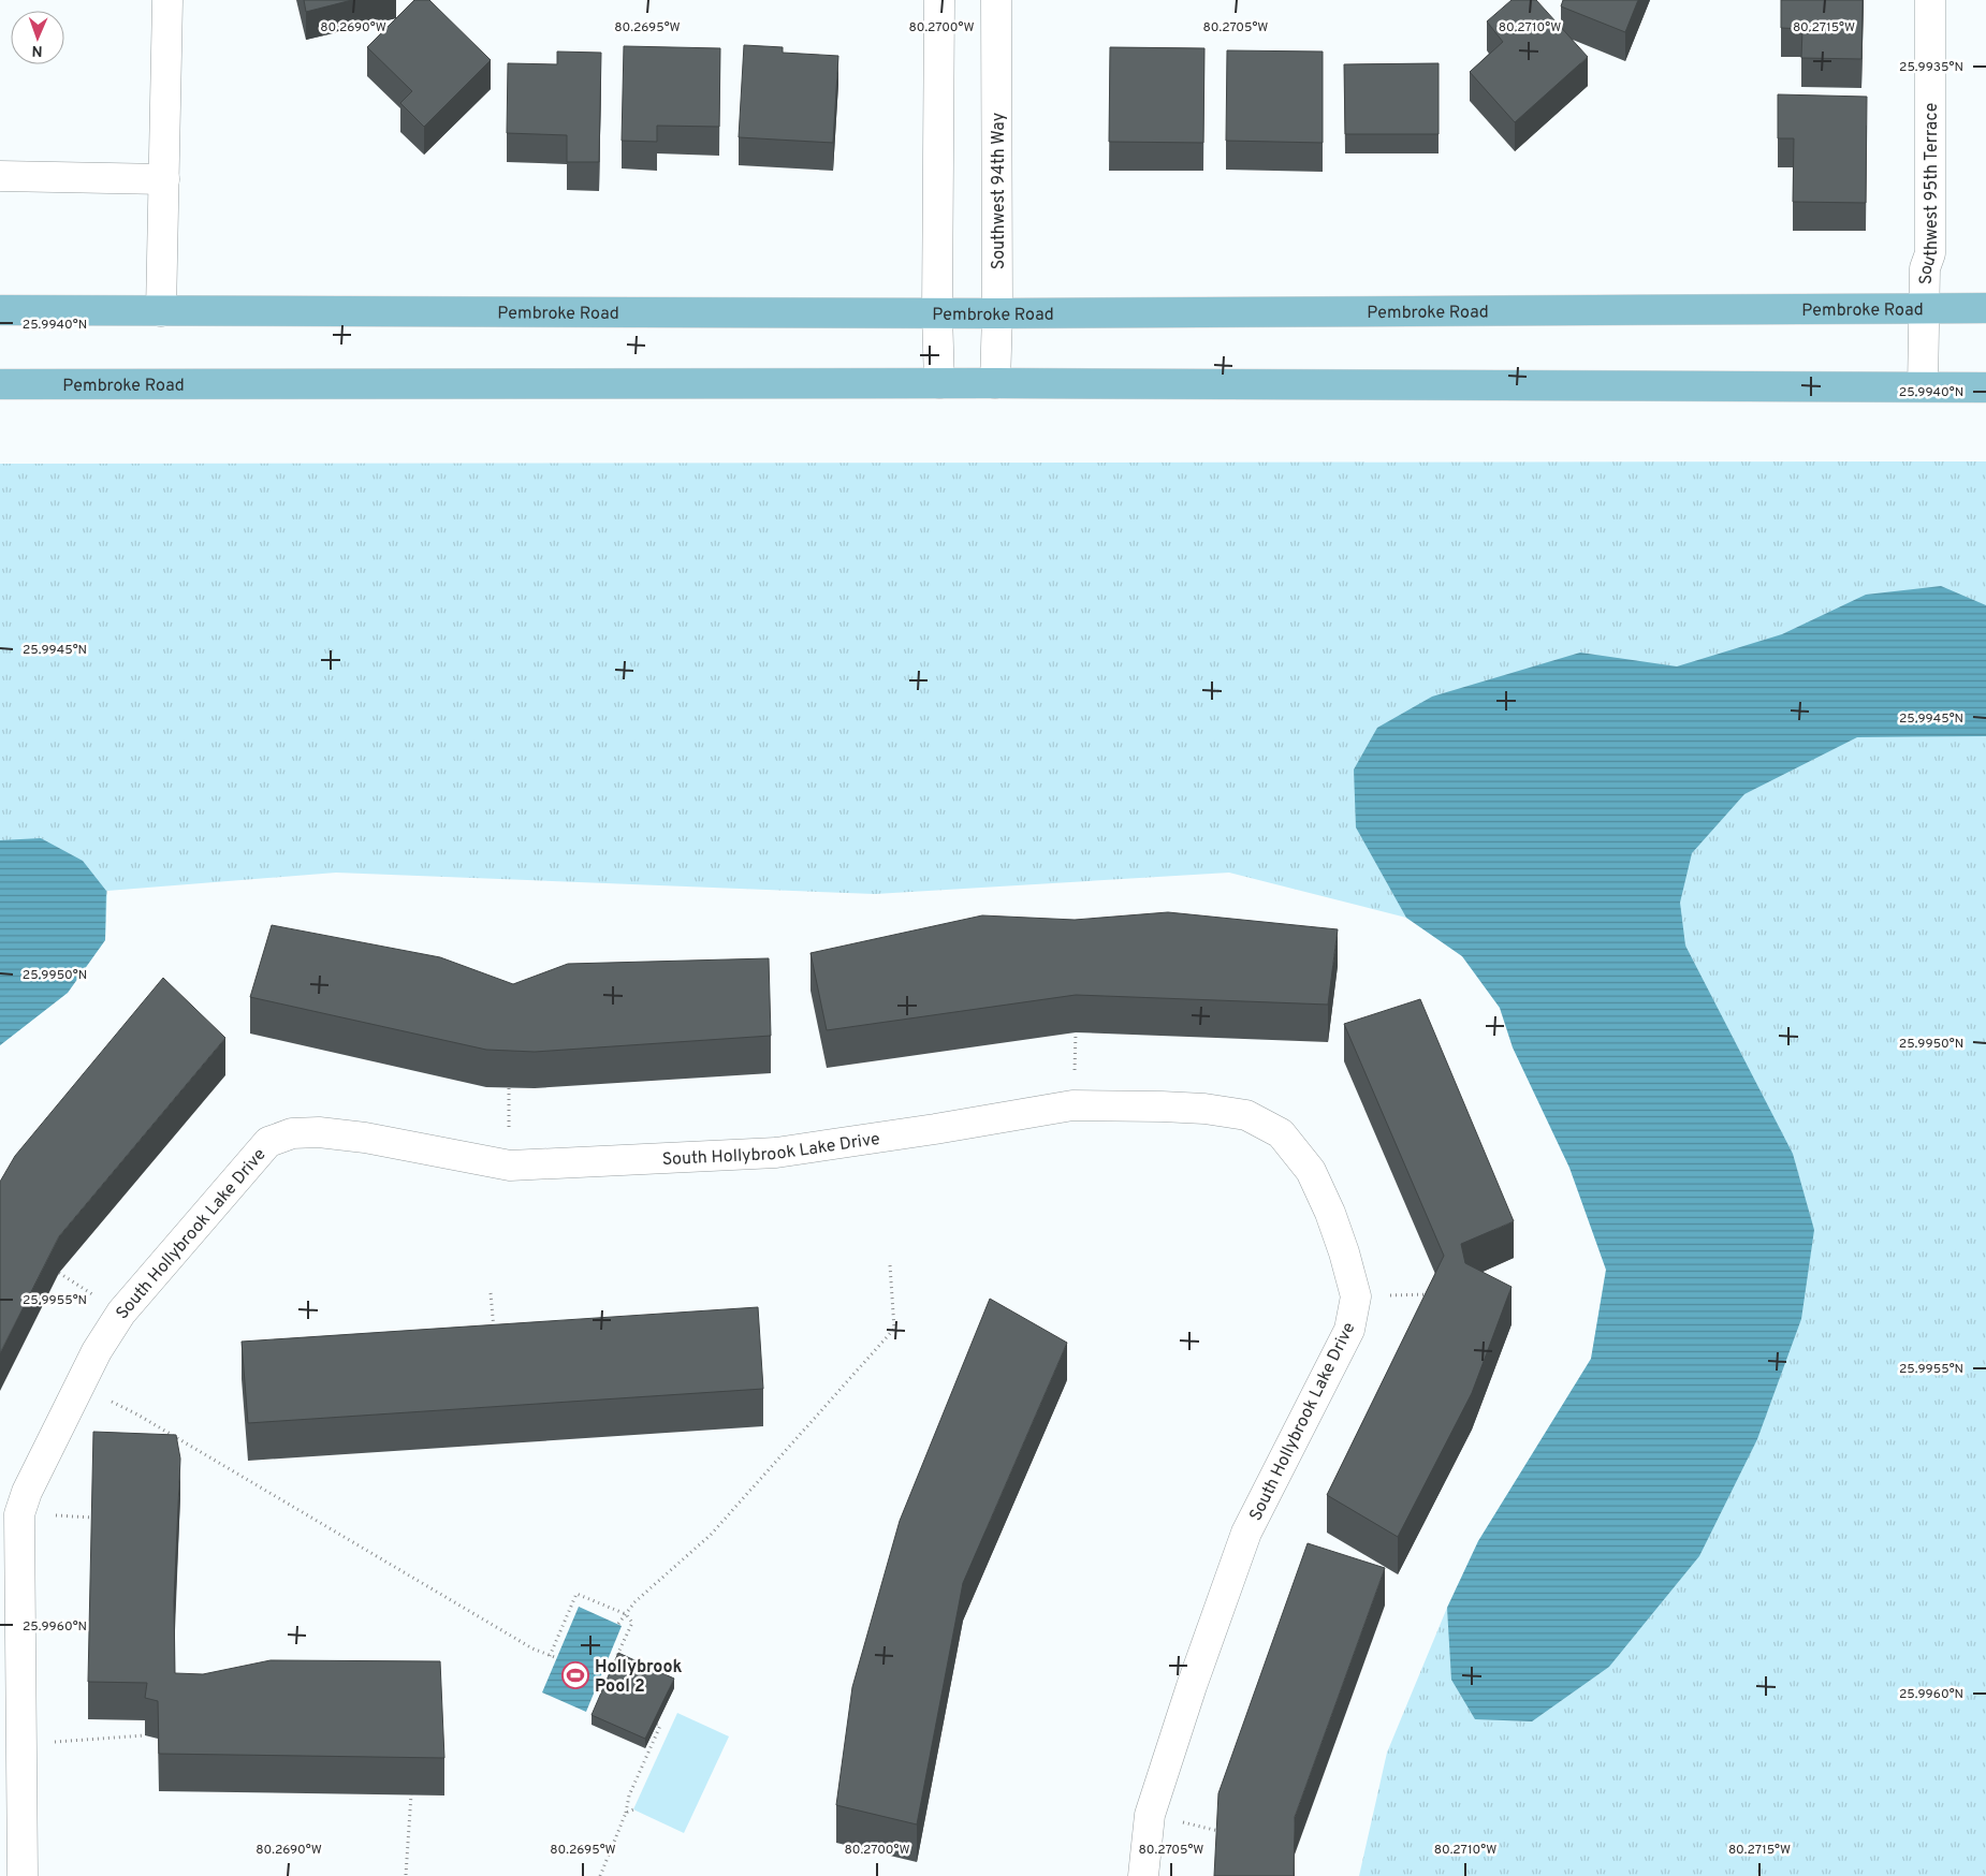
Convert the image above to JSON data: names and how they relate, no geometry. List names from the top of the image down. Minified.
{"streets":{"main road":["Pembroke Road"],"street":["Southwest 94th Way","Southwest 95th Terrace","South Hollybrook Lake Drive"]},"crossings":[["Southwest 94th Way","Pembroke Road"],["Southwest 95th Terrace","Pembroke Road"]],"places":{"sports":["Hollybrook Pool 2"]},"north":"bottom","coordinates":["80.2690°W","80.2695°W","80.2700°W","80.2705°W","80.2710°W","80.2715°W","25.9935°N","25.9940°N","25.9945°N","25.9950°N","25.9955°N","25.9960°N"]}
